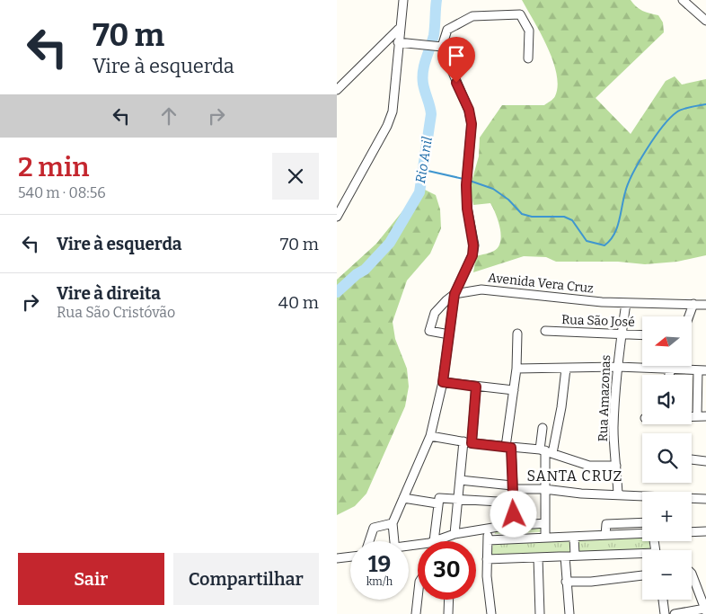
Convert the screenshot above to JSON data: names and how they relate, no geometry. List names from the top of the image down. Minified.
{"streets":{"street":["Avenida Vera Cruz","Rua São José","Rua Amazonas"]},"crossings":[["Avenida Vera Cruz","Rua Amazonas"],["Rua São José","Rua Amazonas"]],"districts":["SANTA CRUZ"],"water":["Rio Anil"],"north":"left","page":{"turn":["70 m","Vire à esquerda"],"heading":["2 min","540 m · 08:56"],"list":[{"name":"Vire à esquerda","value":"70 m"},{"name":"Vire à direita","note":"Rua São Cristóvão","value":"40 m"}],"map_buttons":["+","−"],"speed":"19 km/h","limit":"30","buttons":["Sair","Compartilhar"]}}
